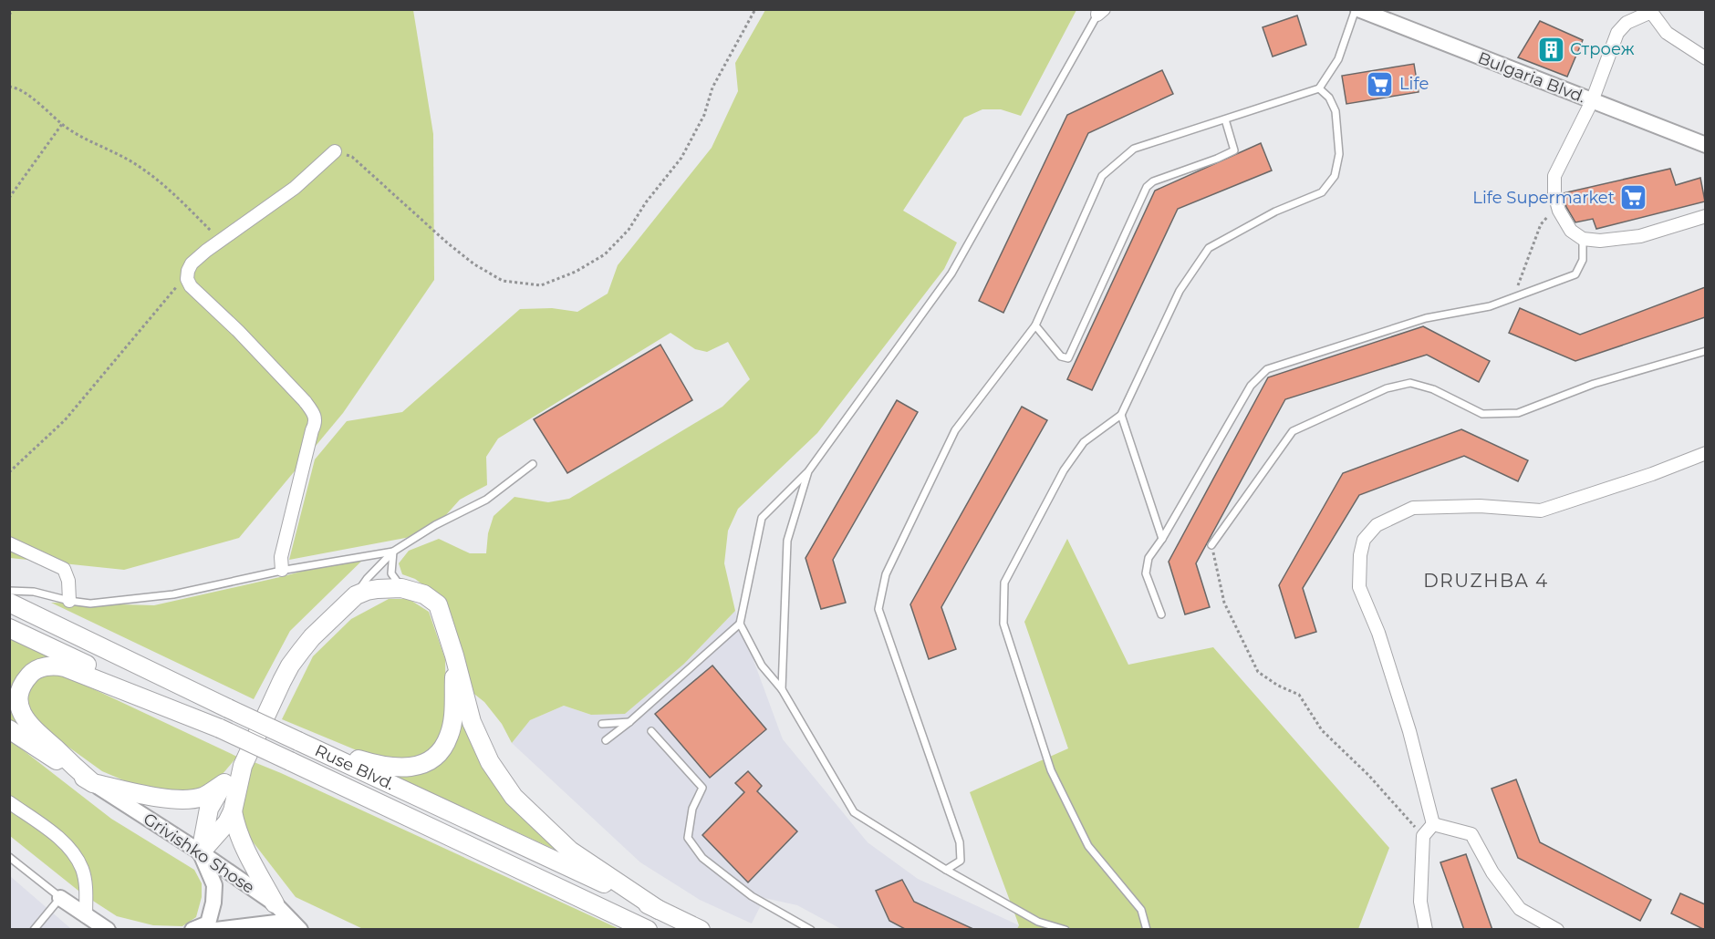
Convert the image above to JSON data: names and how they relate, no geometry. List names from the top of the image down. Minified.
{"streets":{"main road":["Ruse Blvd."],"street":["Bulgaria Blvd.","Grivishko Shose"]},"districts":["DRUZHBA 4"],"places":{"building":["Строеж"],"supermarket":["Life","Life Supermarket"]}}
